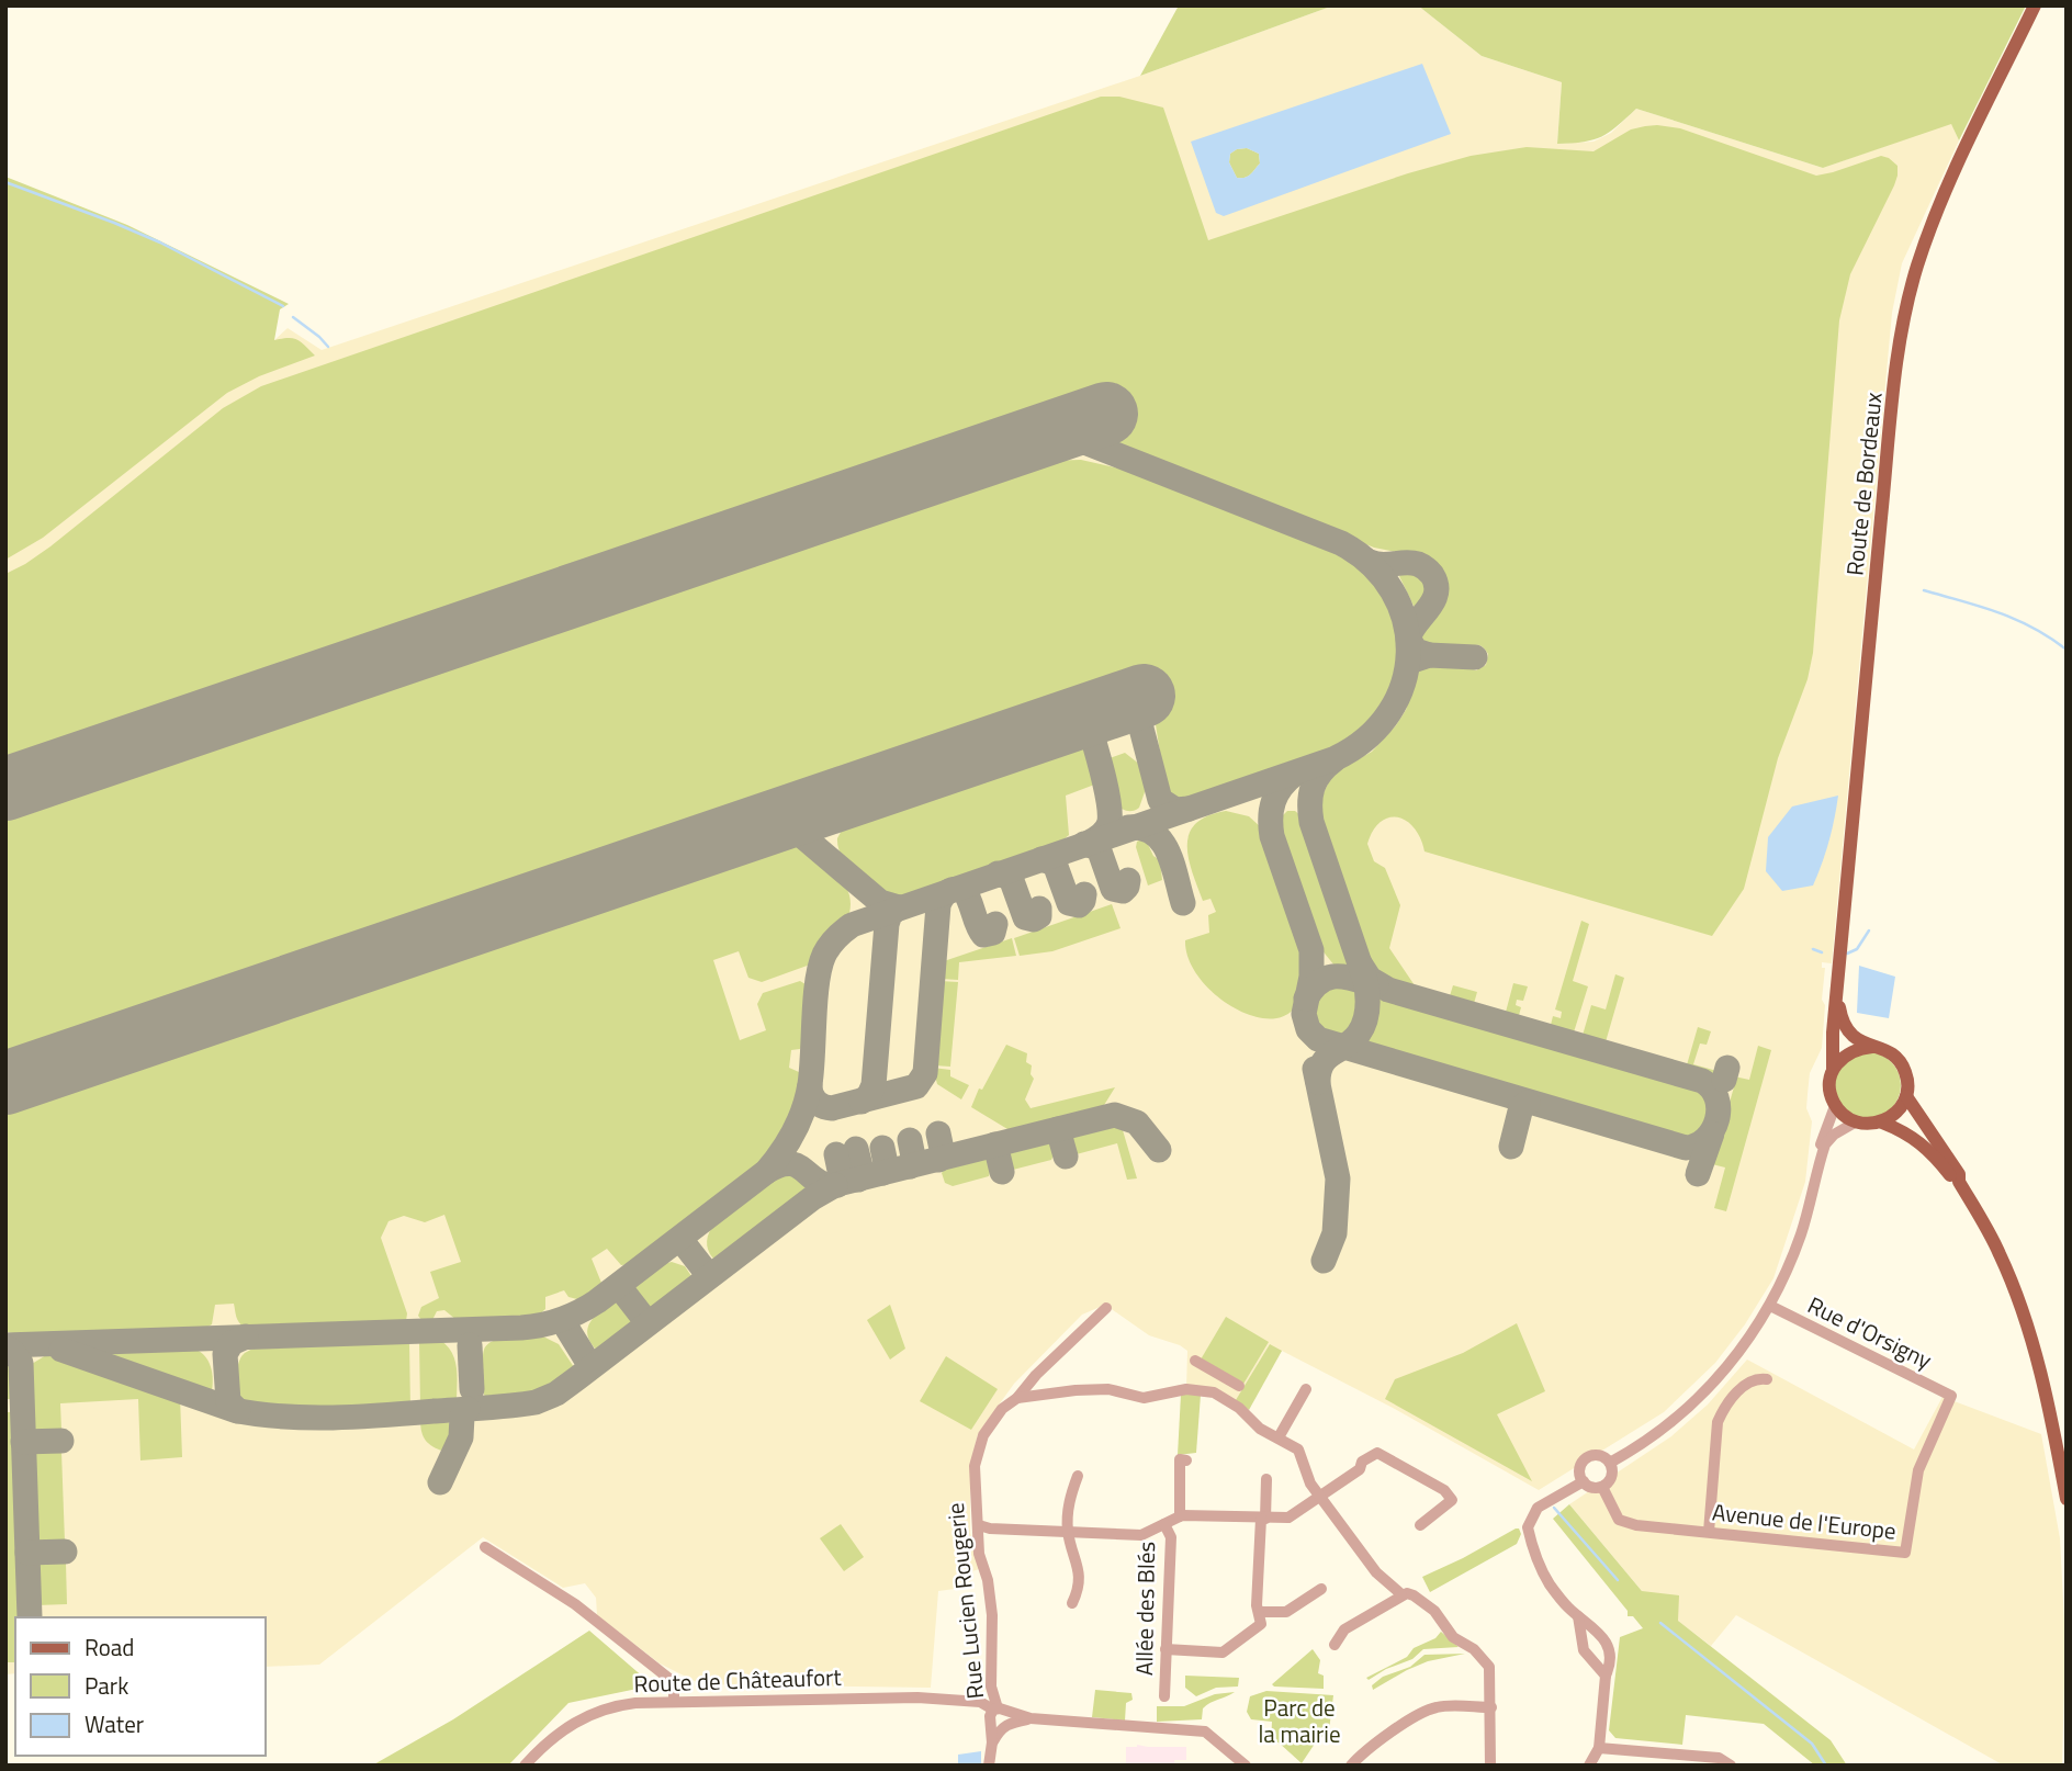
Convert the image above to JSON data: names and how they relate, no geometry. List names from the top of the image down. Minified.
{"streets":{"main road":["Route de Bordeaux"],"street":["Rue d'Orsigny","Avenue de l'Europe","Rue Lucien Rougerie","Allée des Blés","Route de Châteaufort"]},"crossings":[["Rue d'Orsigny","Avenue de l'Europe"],["Rue Lucien Rougerie","Route de Châteaufort"]],"parks":["Parc de la mairie"],"legend":["Road","Park","Water"]}
